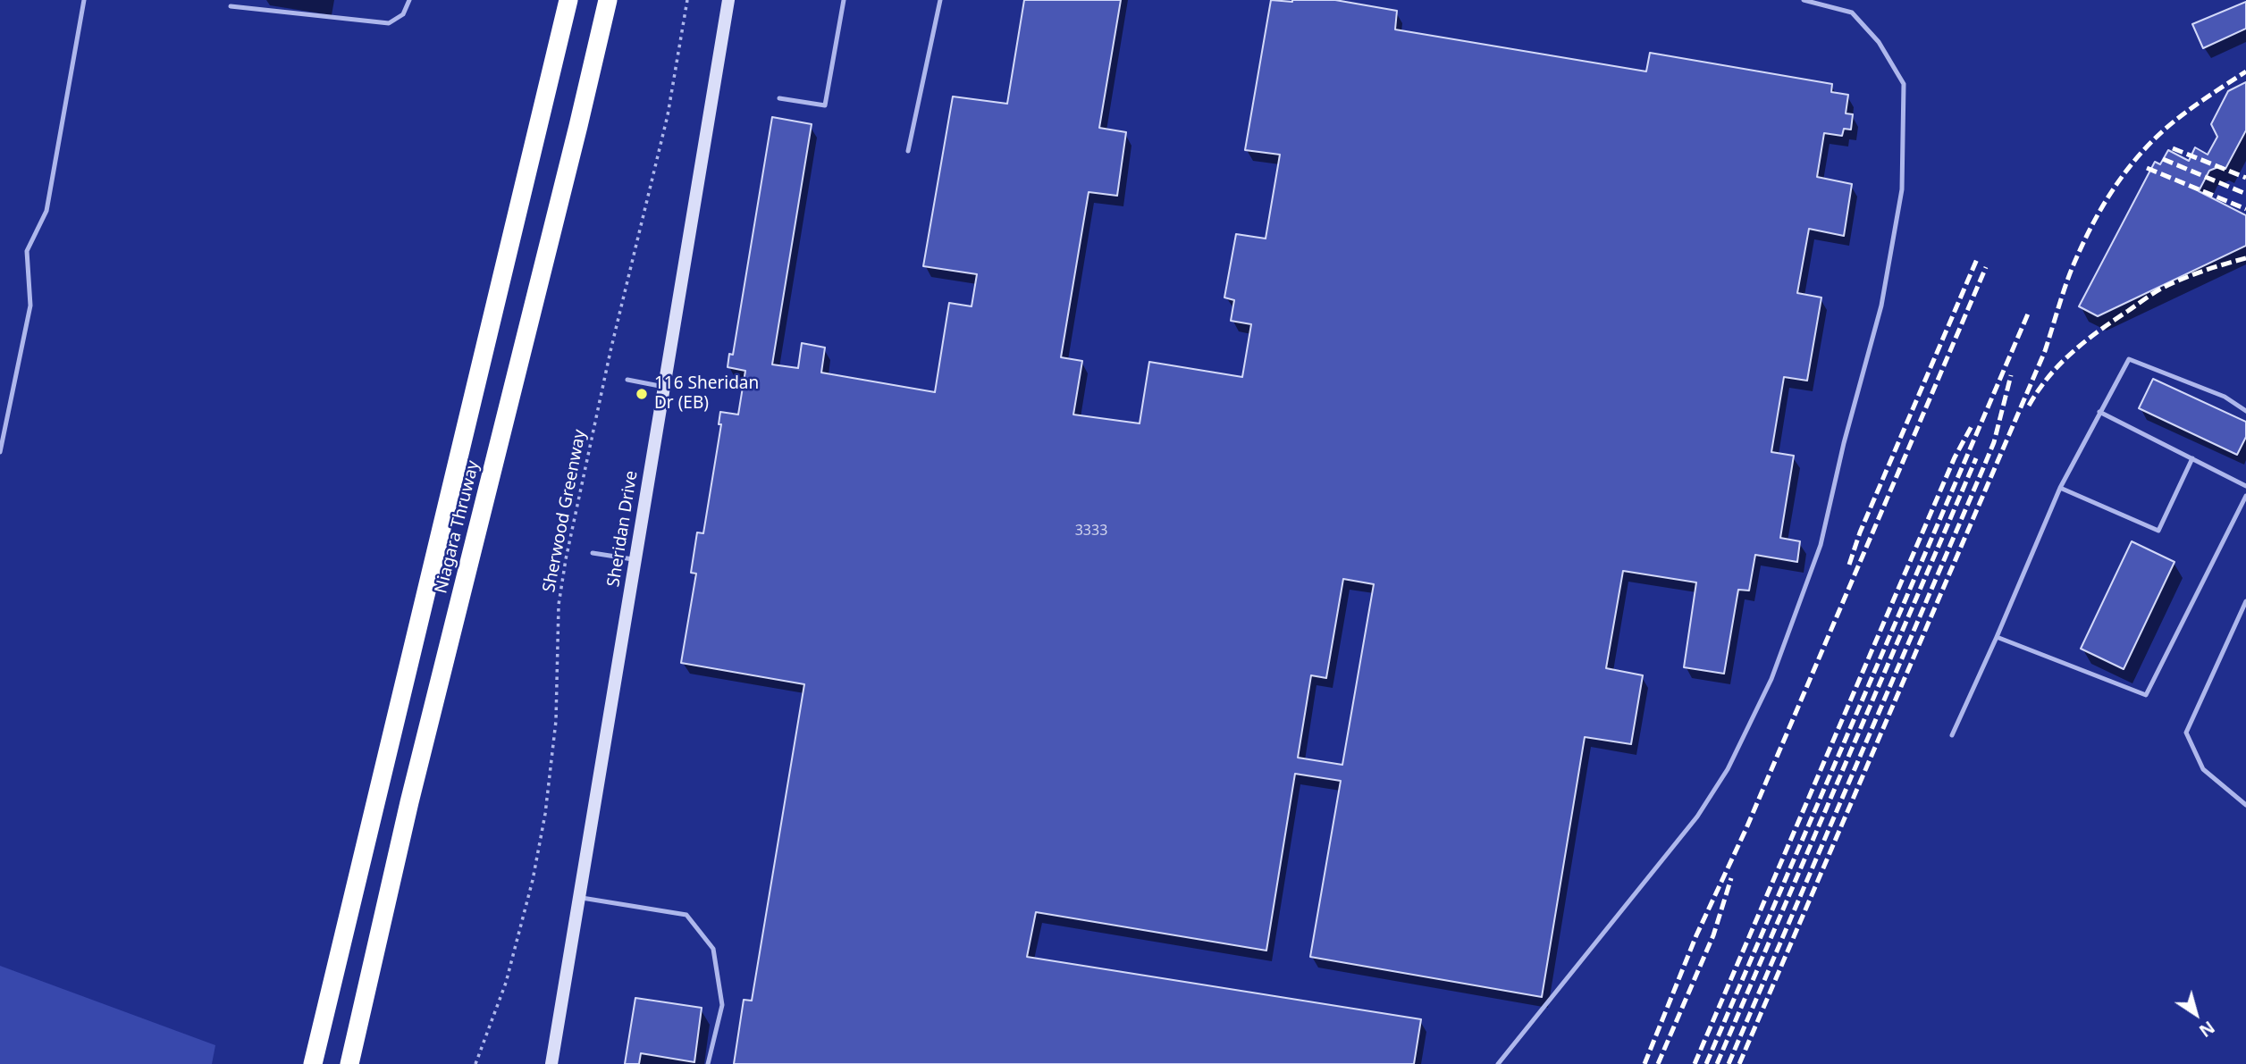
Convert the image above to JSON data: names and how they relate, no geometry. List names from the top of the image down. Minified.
{"streets":{"highway":["Niagara Thruway"],"main road":["Sheridan Drive"],"path":["Sherwood Greenway"]},"places":["116 Sheridan Dr (EB)"],"house_numbers":["3333"],"north":"bottom right"}
